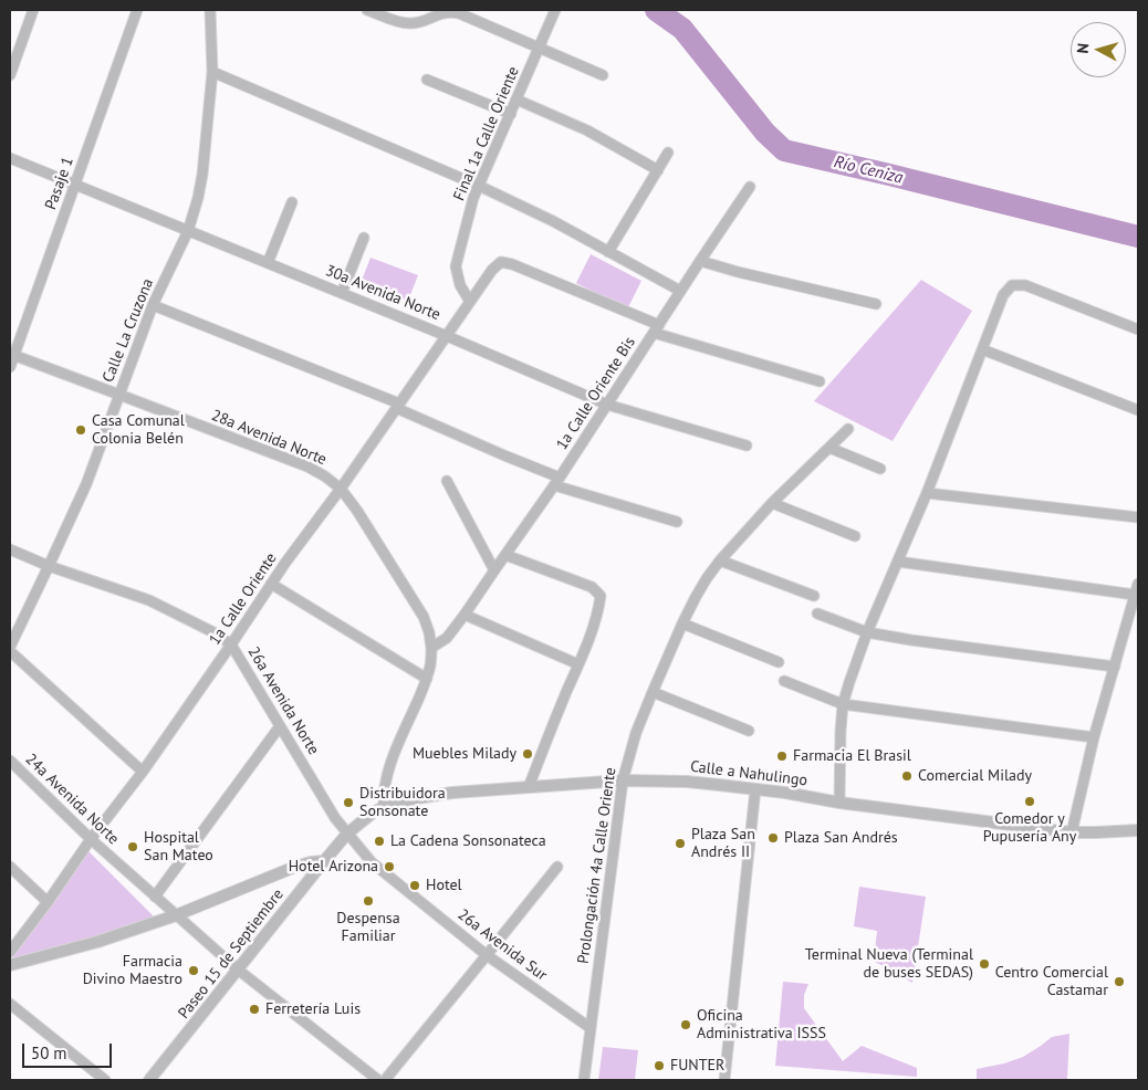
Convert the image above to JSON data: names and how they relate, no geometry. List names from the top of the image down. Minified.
{"streets":{"street":["Final 1a Calle Oriente","Pasaje 1","30a Avenida Norte","Calle La Cruzona","1a Calle Oriente Bis","28a Avenida Norte","1a Calle Oriente","26a Avenida Norte","Calle a Nahulingo","24a Avenida Norte","Prolongación 4a Calle Oriente","26a Avenida Sur","Paseo 15 de Septiembre"]},"crossings":[["Final 1a Calle Oriente","1a Calle Oriente"],["Pasaje 1","30a Avenida Norte"],["Pasaje 1","28a Avenida Norte"],["30a Avenida Norte","Calle La Cruzona"],["30a Avenida Norte","1a Calle Oriente Bis"],["30a Avenida Norte","1a Calle Oriente"],["Calle La Cruzona","28a Avenida Norte"],["Calle La Cruzona","26a Avenida Norte"],["1a Calle Oriente Bis","28a Avenida Norte"],["1a Calle Oriente Bis","1a Calle Oriente"],["28a Avenida Norte","1a Calle Oriente"],["1a Calle Oriente","26a Avenida Norte"],["1a Calle Oriente","24a Avenida Norte"],["26a Avenida Norte","26a Avenida Sur"],["26a Avenida Norte","Paseo 15 de Septiembre"],["Calle a Nahulingo","Prolongación 4a Calle Oriente"],["Calle a Nahulingo","Paseo 15 de Septiembre"],["24a Avenida Norte","Paseo 15 de Septiembre"],["Prolongación 4a Calle Oriente","26a Avenida Sur"]],"water":["Río Ceniza"],"places":["Casa Comunal Colonia Belén","Muebles Milady","Farmacia El Brasil","Comercial Milady","Comedor y Pupusería Any","Distribuidora Sonsonate","Plaza San Andrés","La Cadena Sonsonateca","Plaza San Andrés II","Hospital San Mateo","Hotel Arizona","Hotel","Despensa Familiar","Terminal Nueva (Terminal de buses SEDAS)","Farmacia Divino Maestro","Centro Comercial Castamar","Ferretería Luis","Oficina Administrativa ISSS","FUNTER"],"scale_bar":"50 m","north":"left"}
